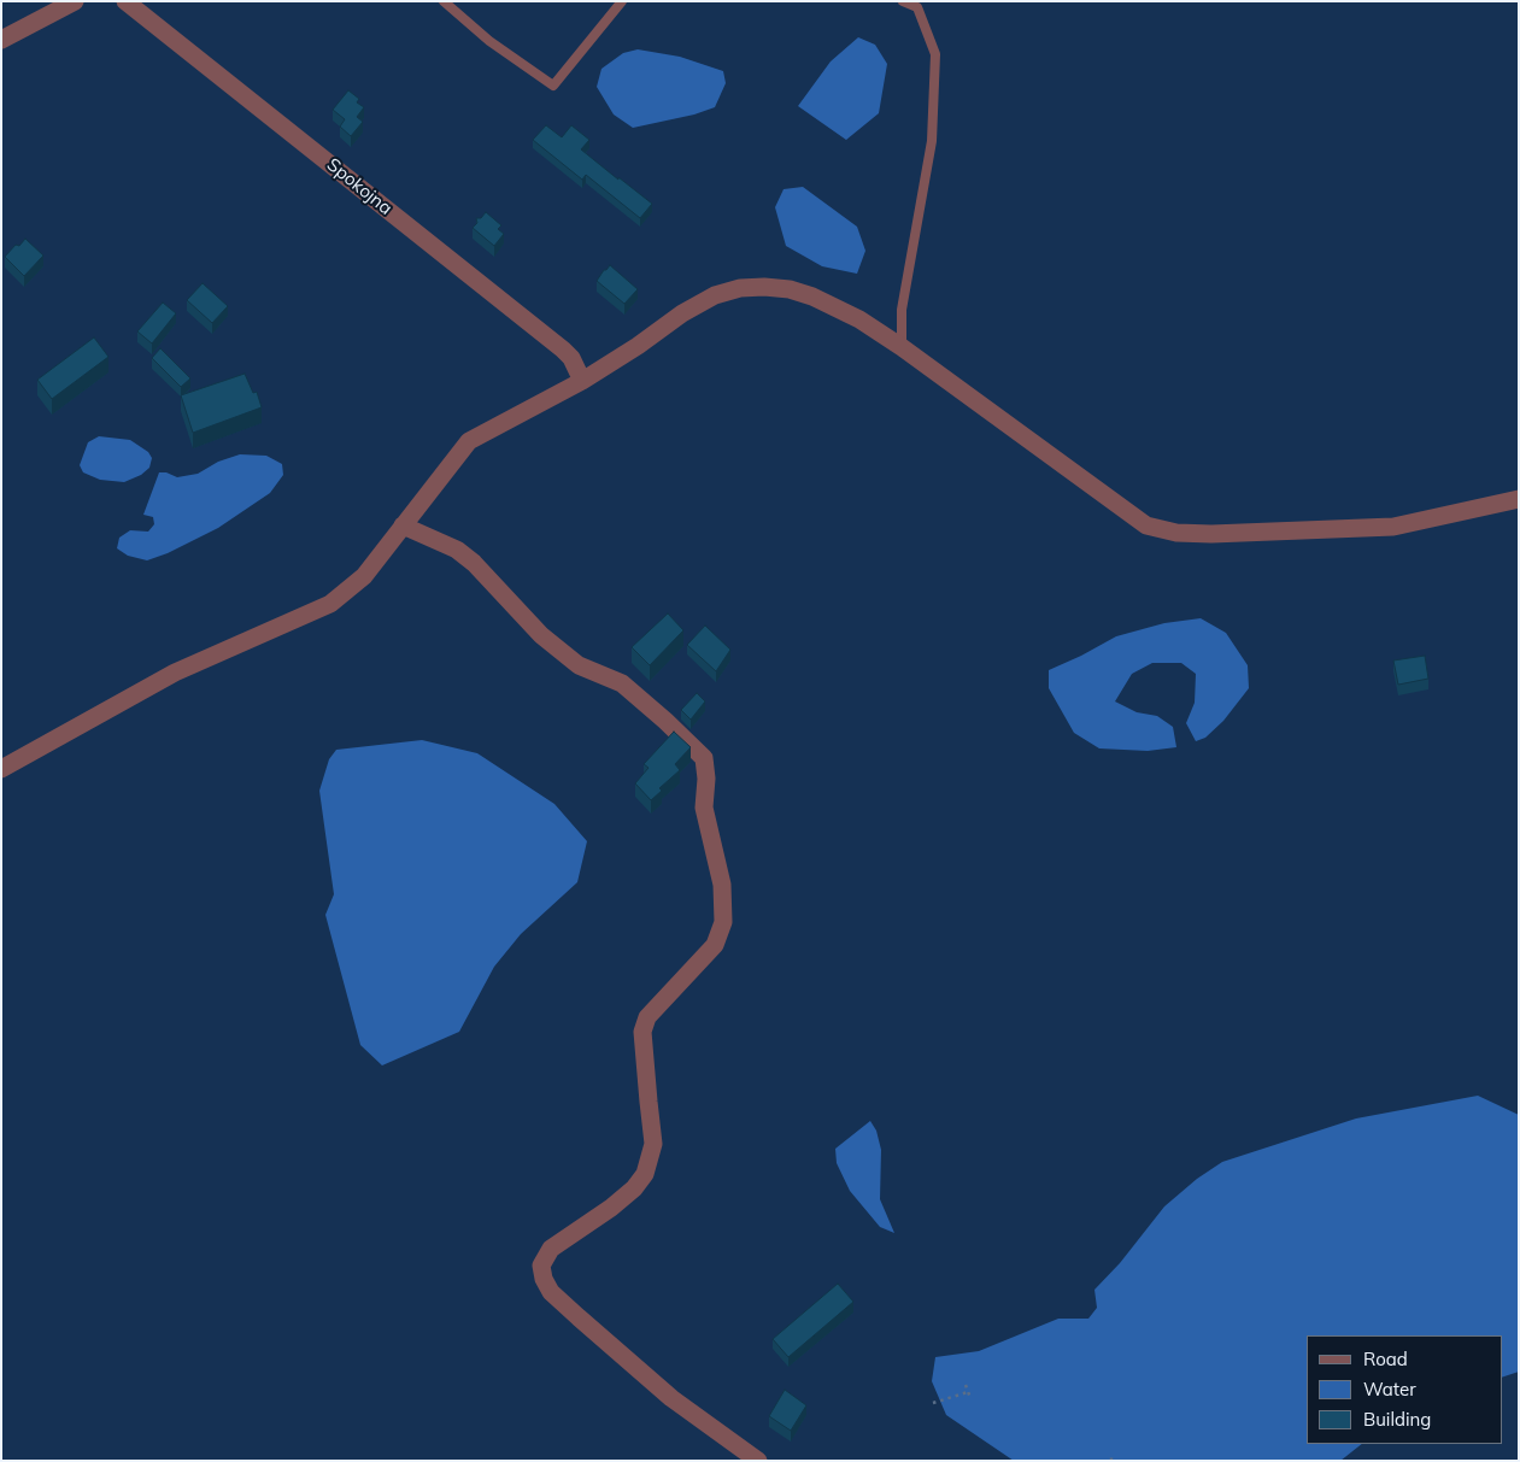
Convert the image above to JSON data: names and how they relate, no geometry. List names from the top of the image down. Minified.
{"streets":{"street":["Spokojna"]},"legend":["Road","Water","Building"]}
